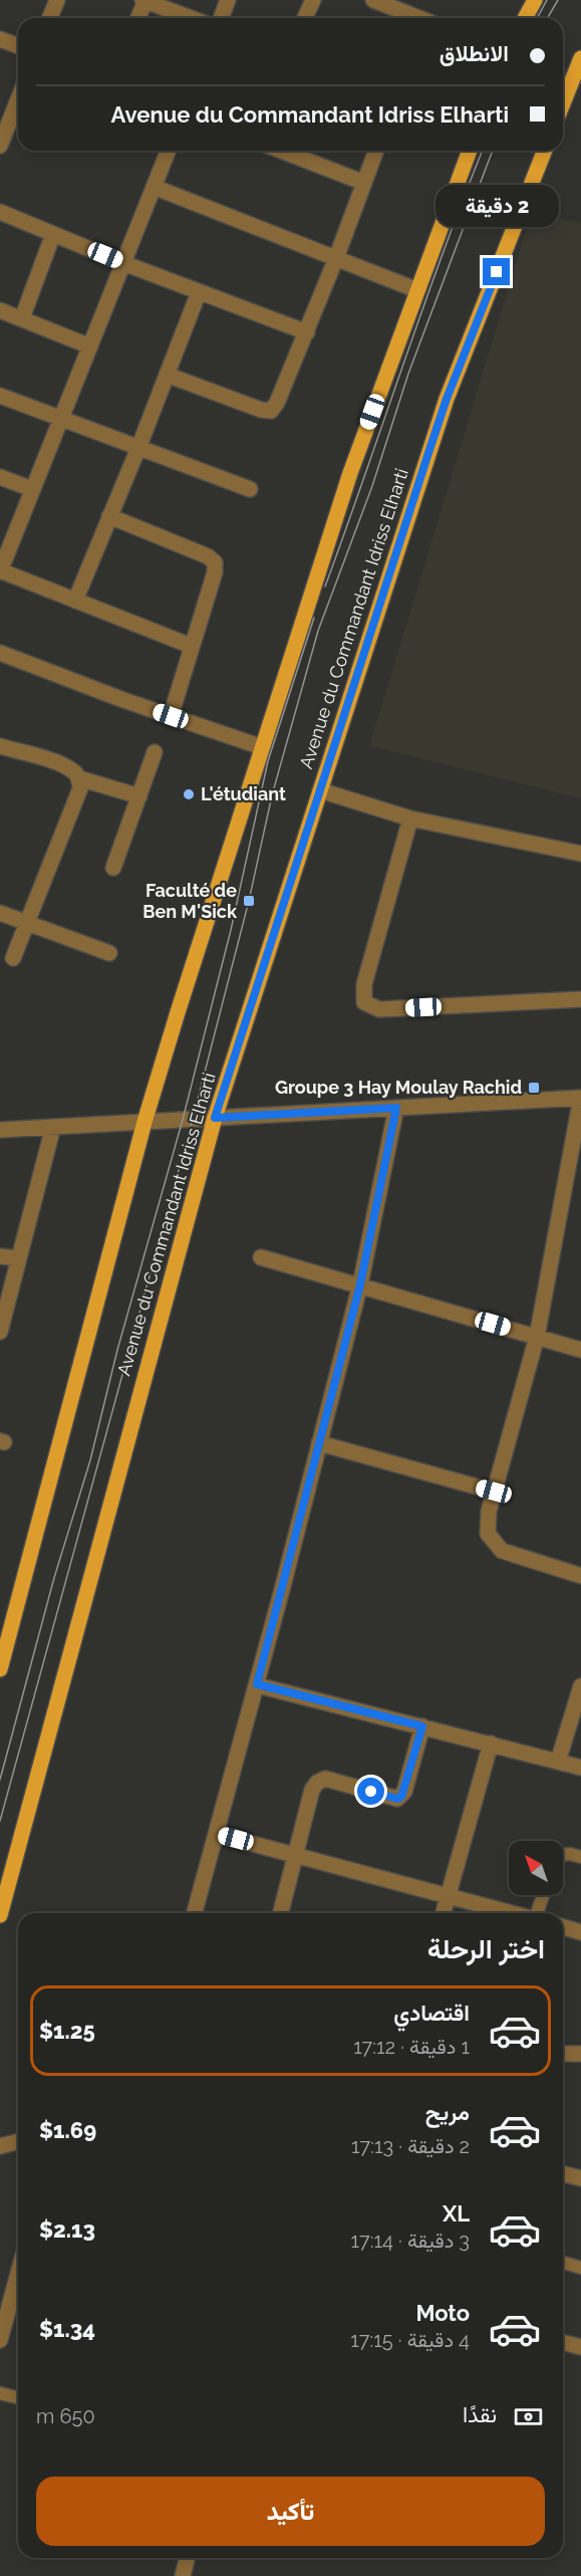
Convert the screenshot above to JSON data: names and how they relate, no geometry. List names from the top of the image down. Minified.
{"streets":{"main road":["Avenue du Commandant Idriss Elharti"]},"places":{"other":["L'étudiant"],"transit":["Faculté de Ben M'Sick","Groupe 3 Hay Moulay Rachid"]},"north":"top left","page":{"banner":["الانطلاق","Avenue du Commandant Idriss Elharti"],"bubble":"2 دقيقة","heading":"اختر الرحلة","list":[{"name":"اقتصادي","note":"1 دقيقة · 17:12","value":"$1.25"},{"name":"مريح","note":"2 دقيقة · 17:13","value":"$1.69"},{"name":"XL","note":"3 دقيقة · 17:14","value":"$2.13"},{"name":"Moto","note":"4 دقيقة · 17:15","value":"$1.34"}],"pay":["نقدًا","650 m"],"buttons":"تأكيد"}}
